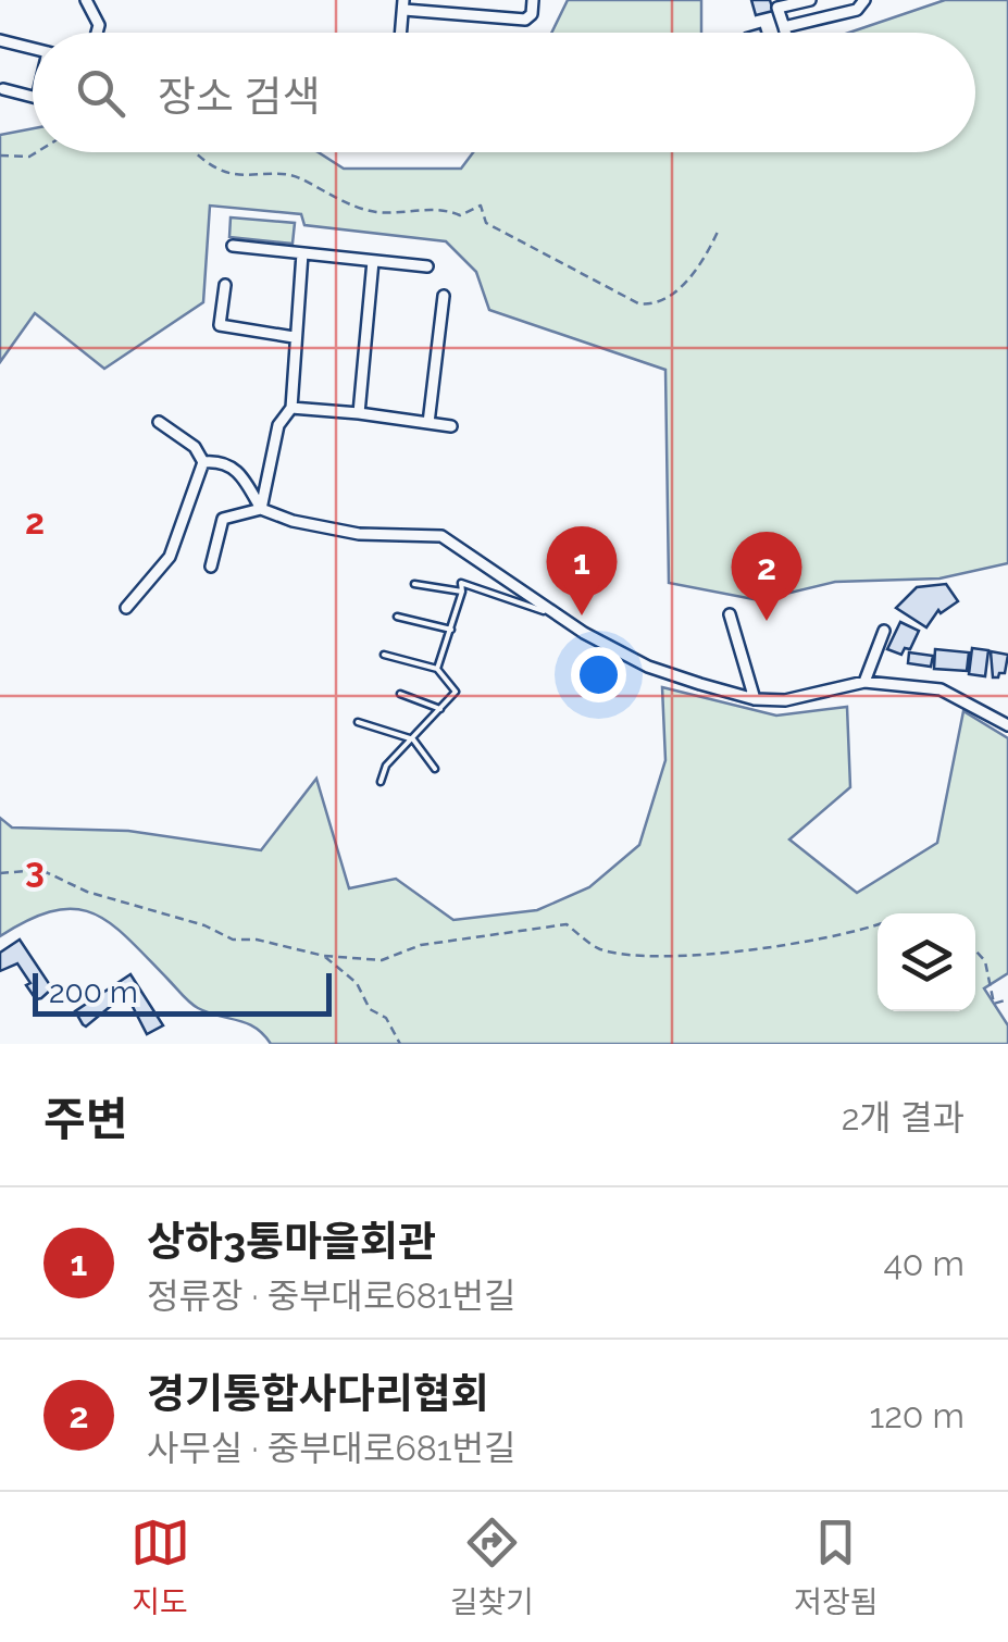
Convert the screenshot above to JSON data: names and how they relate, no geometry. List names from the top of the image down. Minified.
{"scale_bar":"200 m","page":{"search":"장소 검색","pins":["1","2"],"scale":"200 m","heading":["주변","2개 결과"],"list":[{"mark":"1","name":"상하3통마을회관","note":"정류장 · 중부대로681번길","value":"40 m"},{"mark":"2","name":"경기통합사다리협회","note":"사무실 · 중부대로681번길","value":"120 m"}],"nav":["지도","길찾기","저장됨"]},"grid":{"rows":["2","3"]}}
